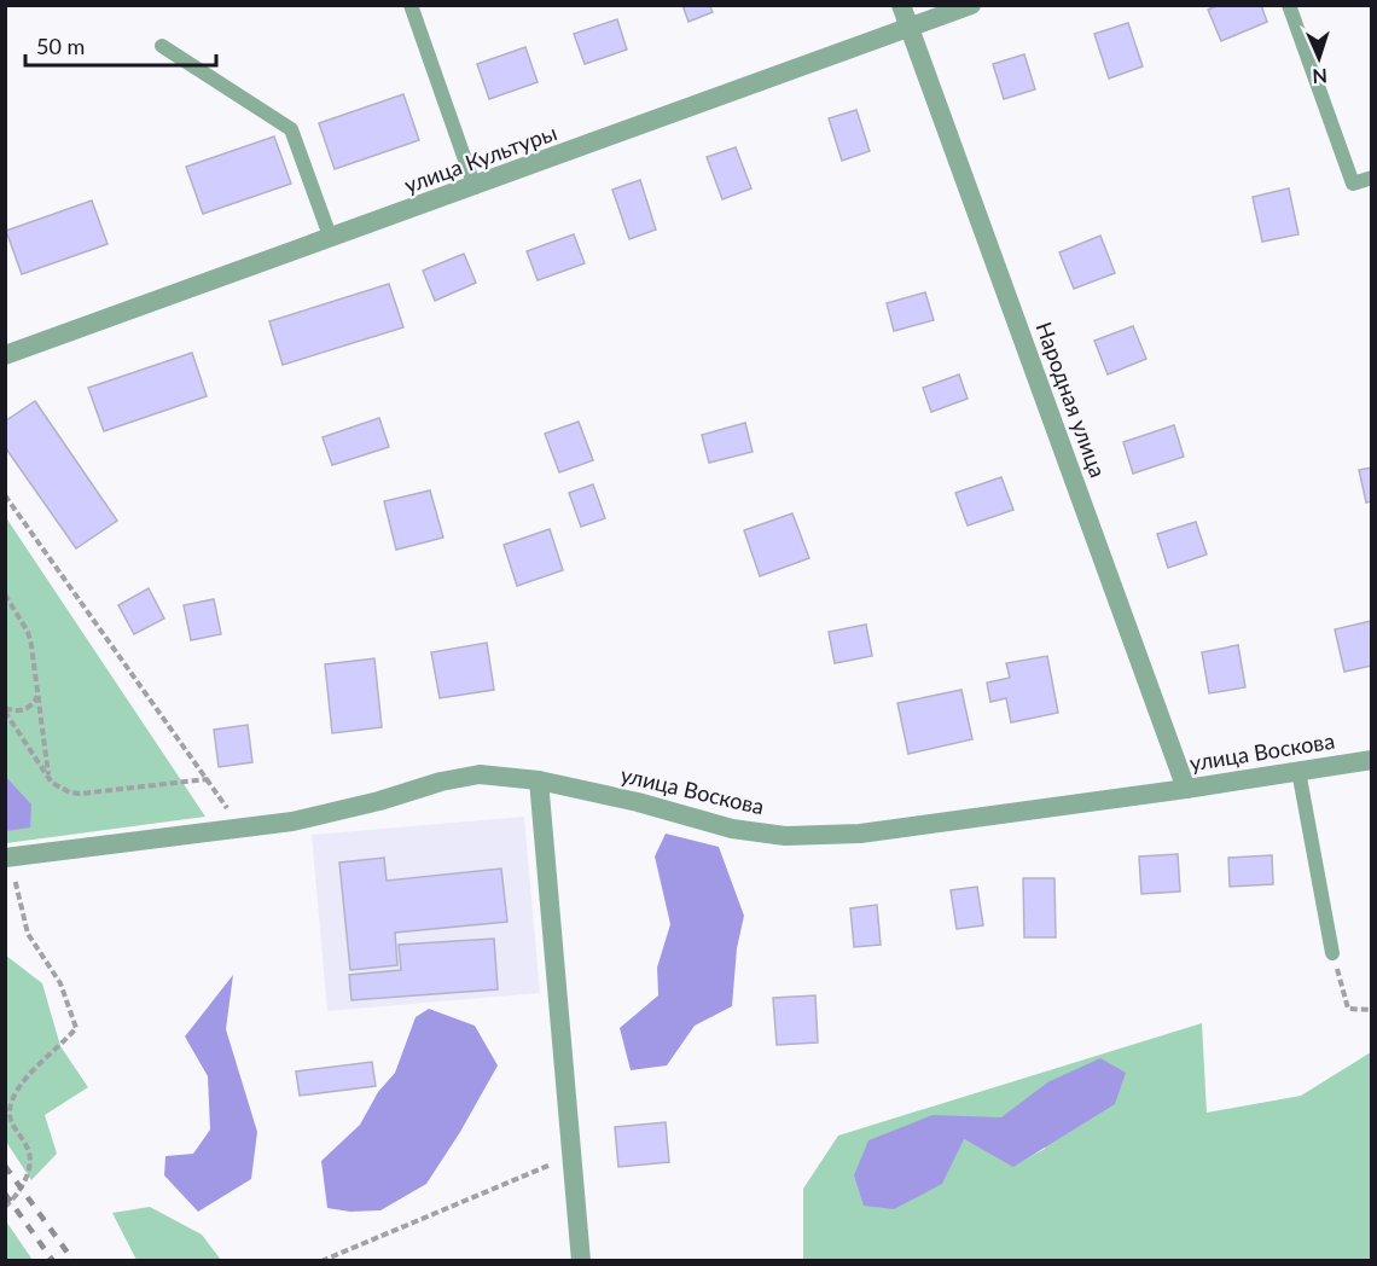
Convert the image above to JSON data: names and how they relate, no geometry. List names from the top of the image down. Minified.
{"streets":{"street":["улица Культуры","Народная улица","улица Воскова"]},"crossings":[["улица Культуры","Народная улица"],["Народная улица","улица Воскова"]],"scale_bar":"50 m","north":"bottom"}
